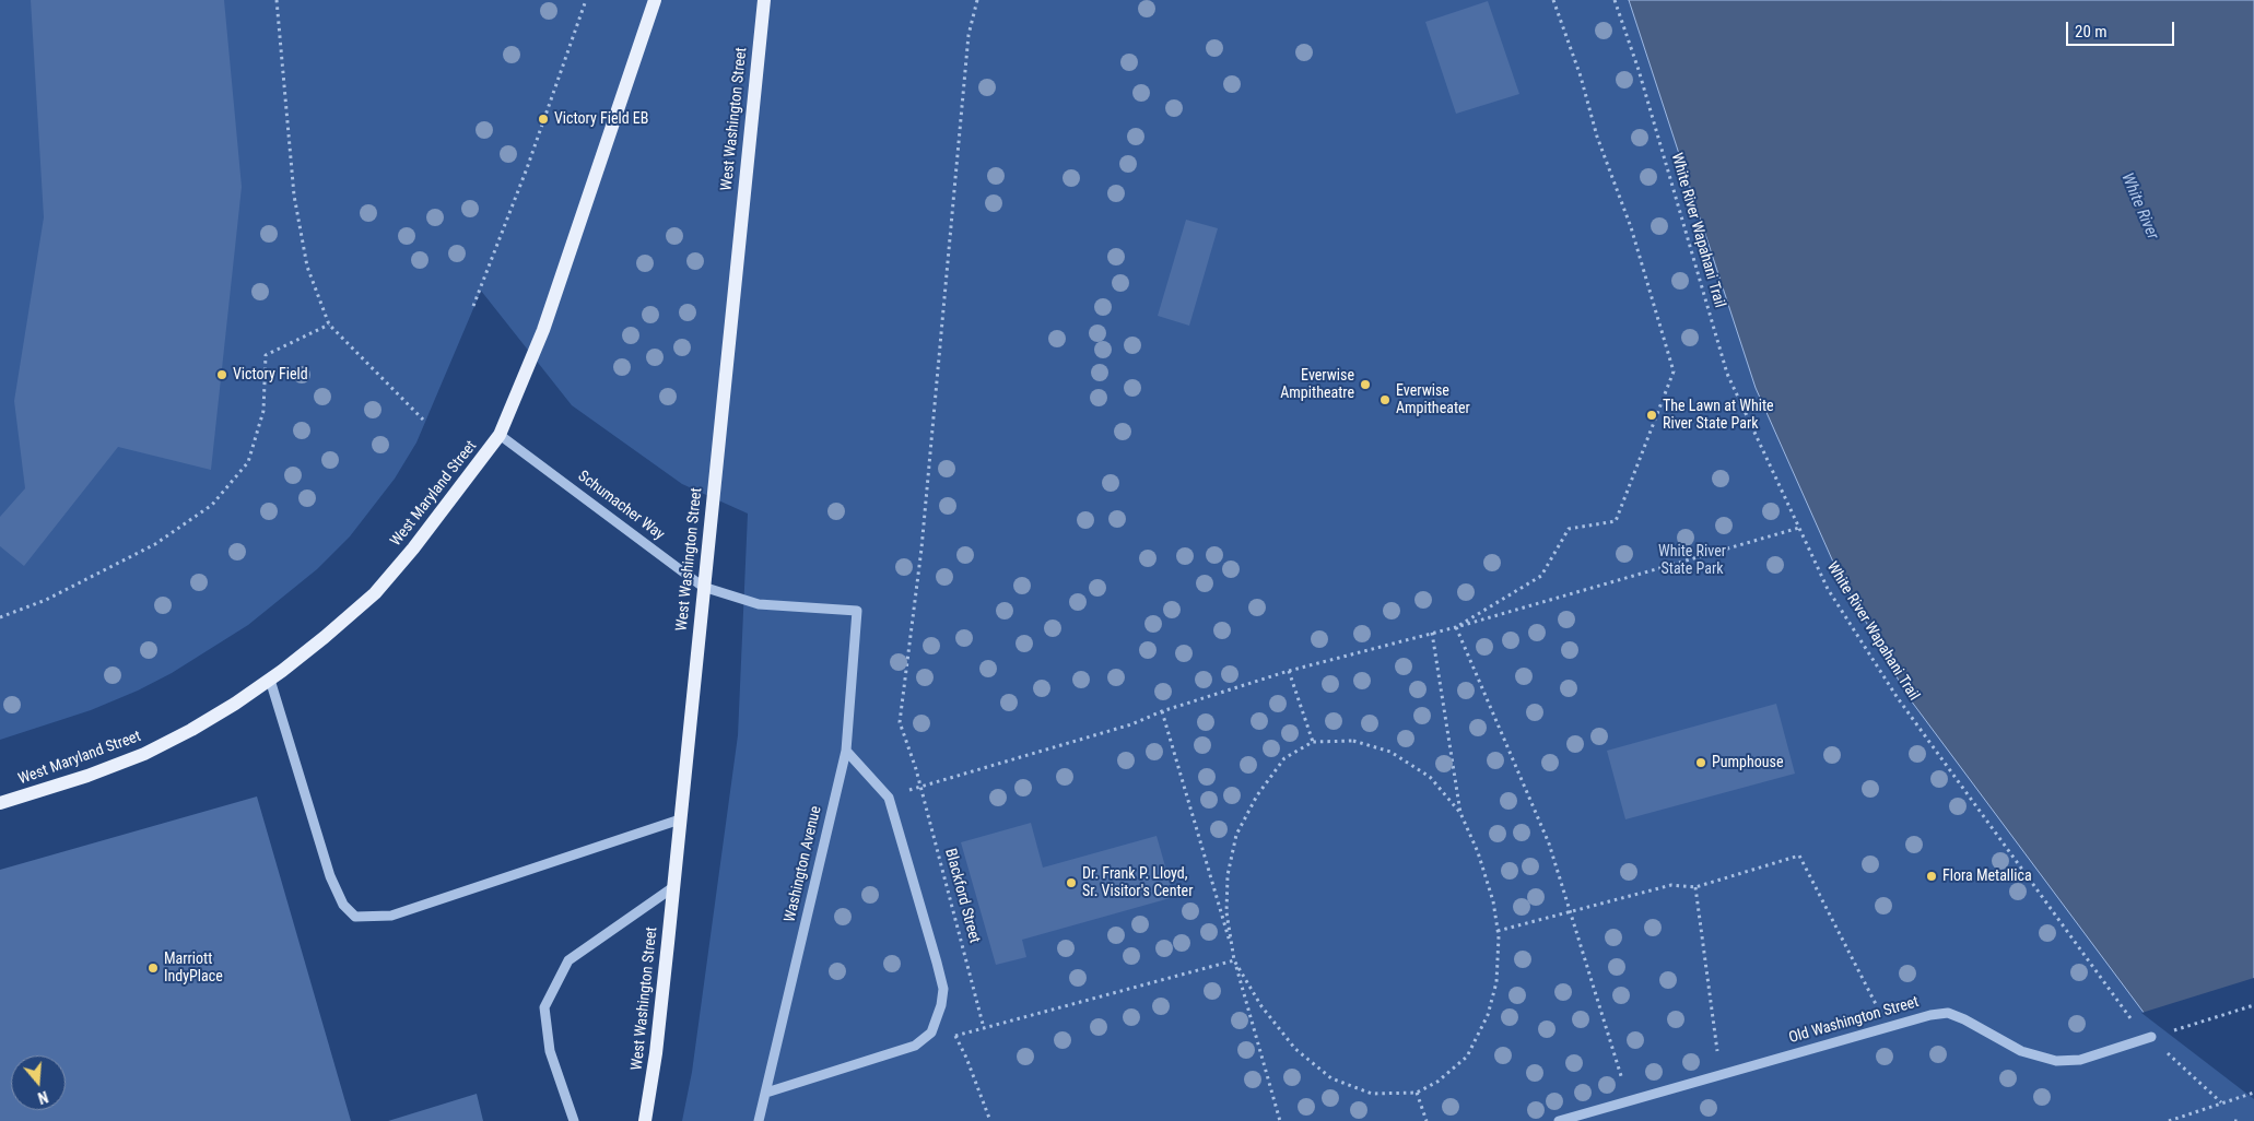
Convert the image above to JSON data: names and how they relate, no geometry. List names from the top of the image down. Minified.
{"streets":{"main road":["West Washington Street","West Maryland Street"],"street":["Schumacher Way","Washington Avenue","Old Washington Street"],"path":["White River Wapahani Trail","Blackford Street"]},"crossings":[["West Washington Street","Schumacher Way"],["White River Wapahani Trail","Old Washington Street"],["West Maryland Street","Schumacher Way"],["Schumacher Way","Washington Avenue"]],"water":["White River"],"parks":["White River State Park"],"places":["Victory Field EB","Victory Field","Everwise Ampitheatre","Everwise Ampitheater","The Lawn at White River State Park","Pumphouse","Flora Metallica","Dr. Frank P. Lloyd, Sr. Visitor's Center","Marriott IndyPlace"],"scale_bar":"20 m","north":"bottom"}
